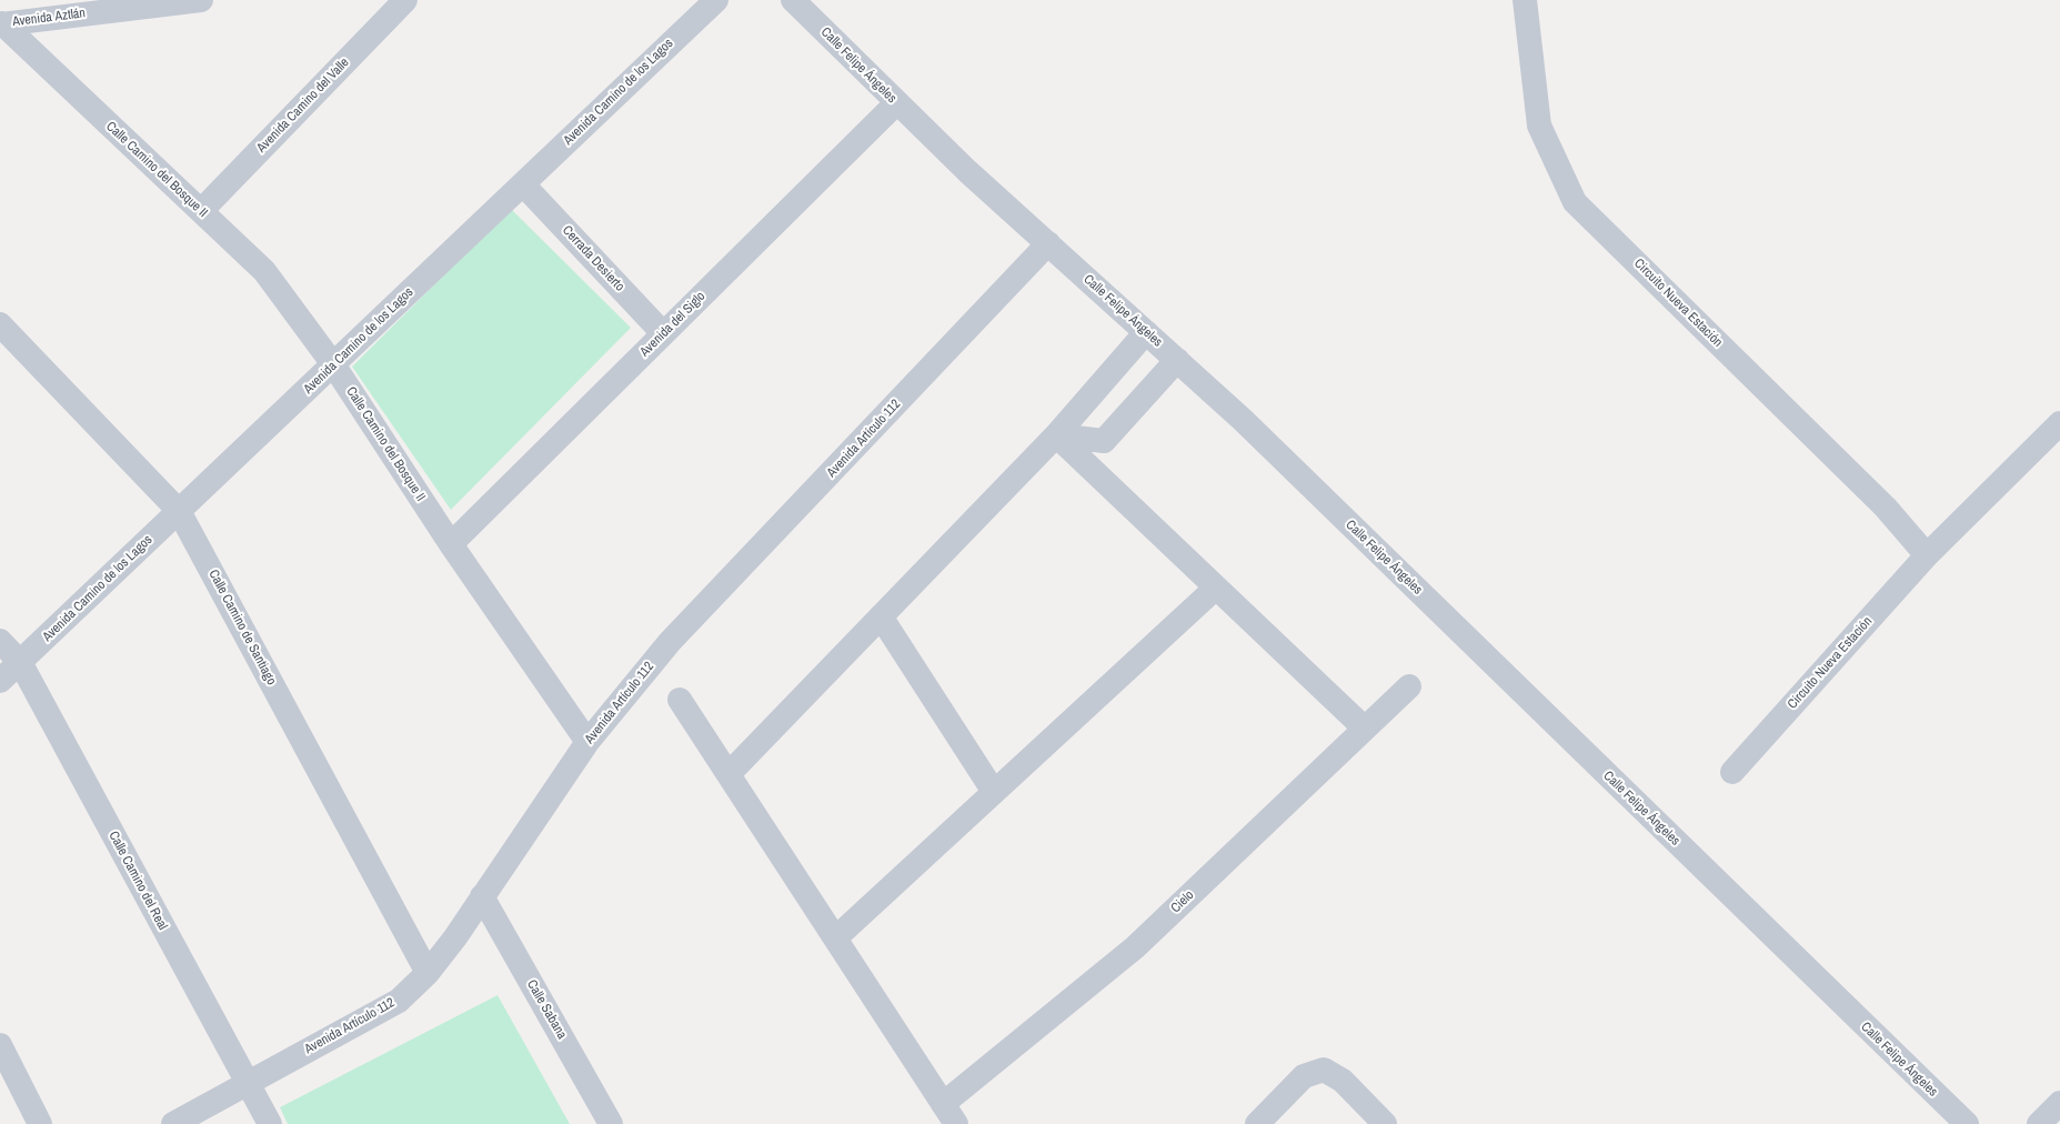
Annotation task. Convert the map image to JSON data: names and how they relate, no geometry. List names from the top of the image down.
{
  "streets": {
    "street": [
      "Avenida Aztlán",
      "Calle Felipe Ángeles",
      "Avenida Camino de los Lagos",
      "Avenida Camino del Valle",
      "Calle Camino del Bosque II",
      "Cerrada Desierto",
      "Circuito Nueva Estación",
      "Avenida del Siglo",
      "Avenida Artículo 112",
      "Calle Camino de Santiago",
      "Calle Camino del Real",
      "Cielo",
      "Calle Sabana"
    ]
  },
  "crossings": [
    ["Avenida Aztlán", "Calle Camino del Bosque II"],
    ["Calle Felipe Ángeles", "Avenida del Siglo"],
    ["Calle Felipe Ángeles", "Avenida Artículo 112"],
    ["Avenida Camino de los Lagos", "Calle Camino del Bosque II"],
    ["Avenida Camino de los Lagos", "Cerrada Desierto"],
    ["Avenida Camino de los Lagos", "Calle Camino de Santiago"],
    ["Avenida Camino de los Lagos", "Calle Camino del Real"],
    ["Avenida Camino del Valle", "Calle Camino del Bosque II"],
    ["Calle Camino del Bosque II", "Avenida del Siglo"],
    ["Calle Camino del Bosque II", "Avenida Artículo 112"],
    ["Cerrada Desierto", "Avenida del Siglo"],
    ["Avenida Artículo 112", "Calle Camino de Santiago"],
    ["Avenida Artículo 112", "Calle Camino del Real"],
    ["Avenida Artículo 112", "Calle Sabana"]
  ]
}
